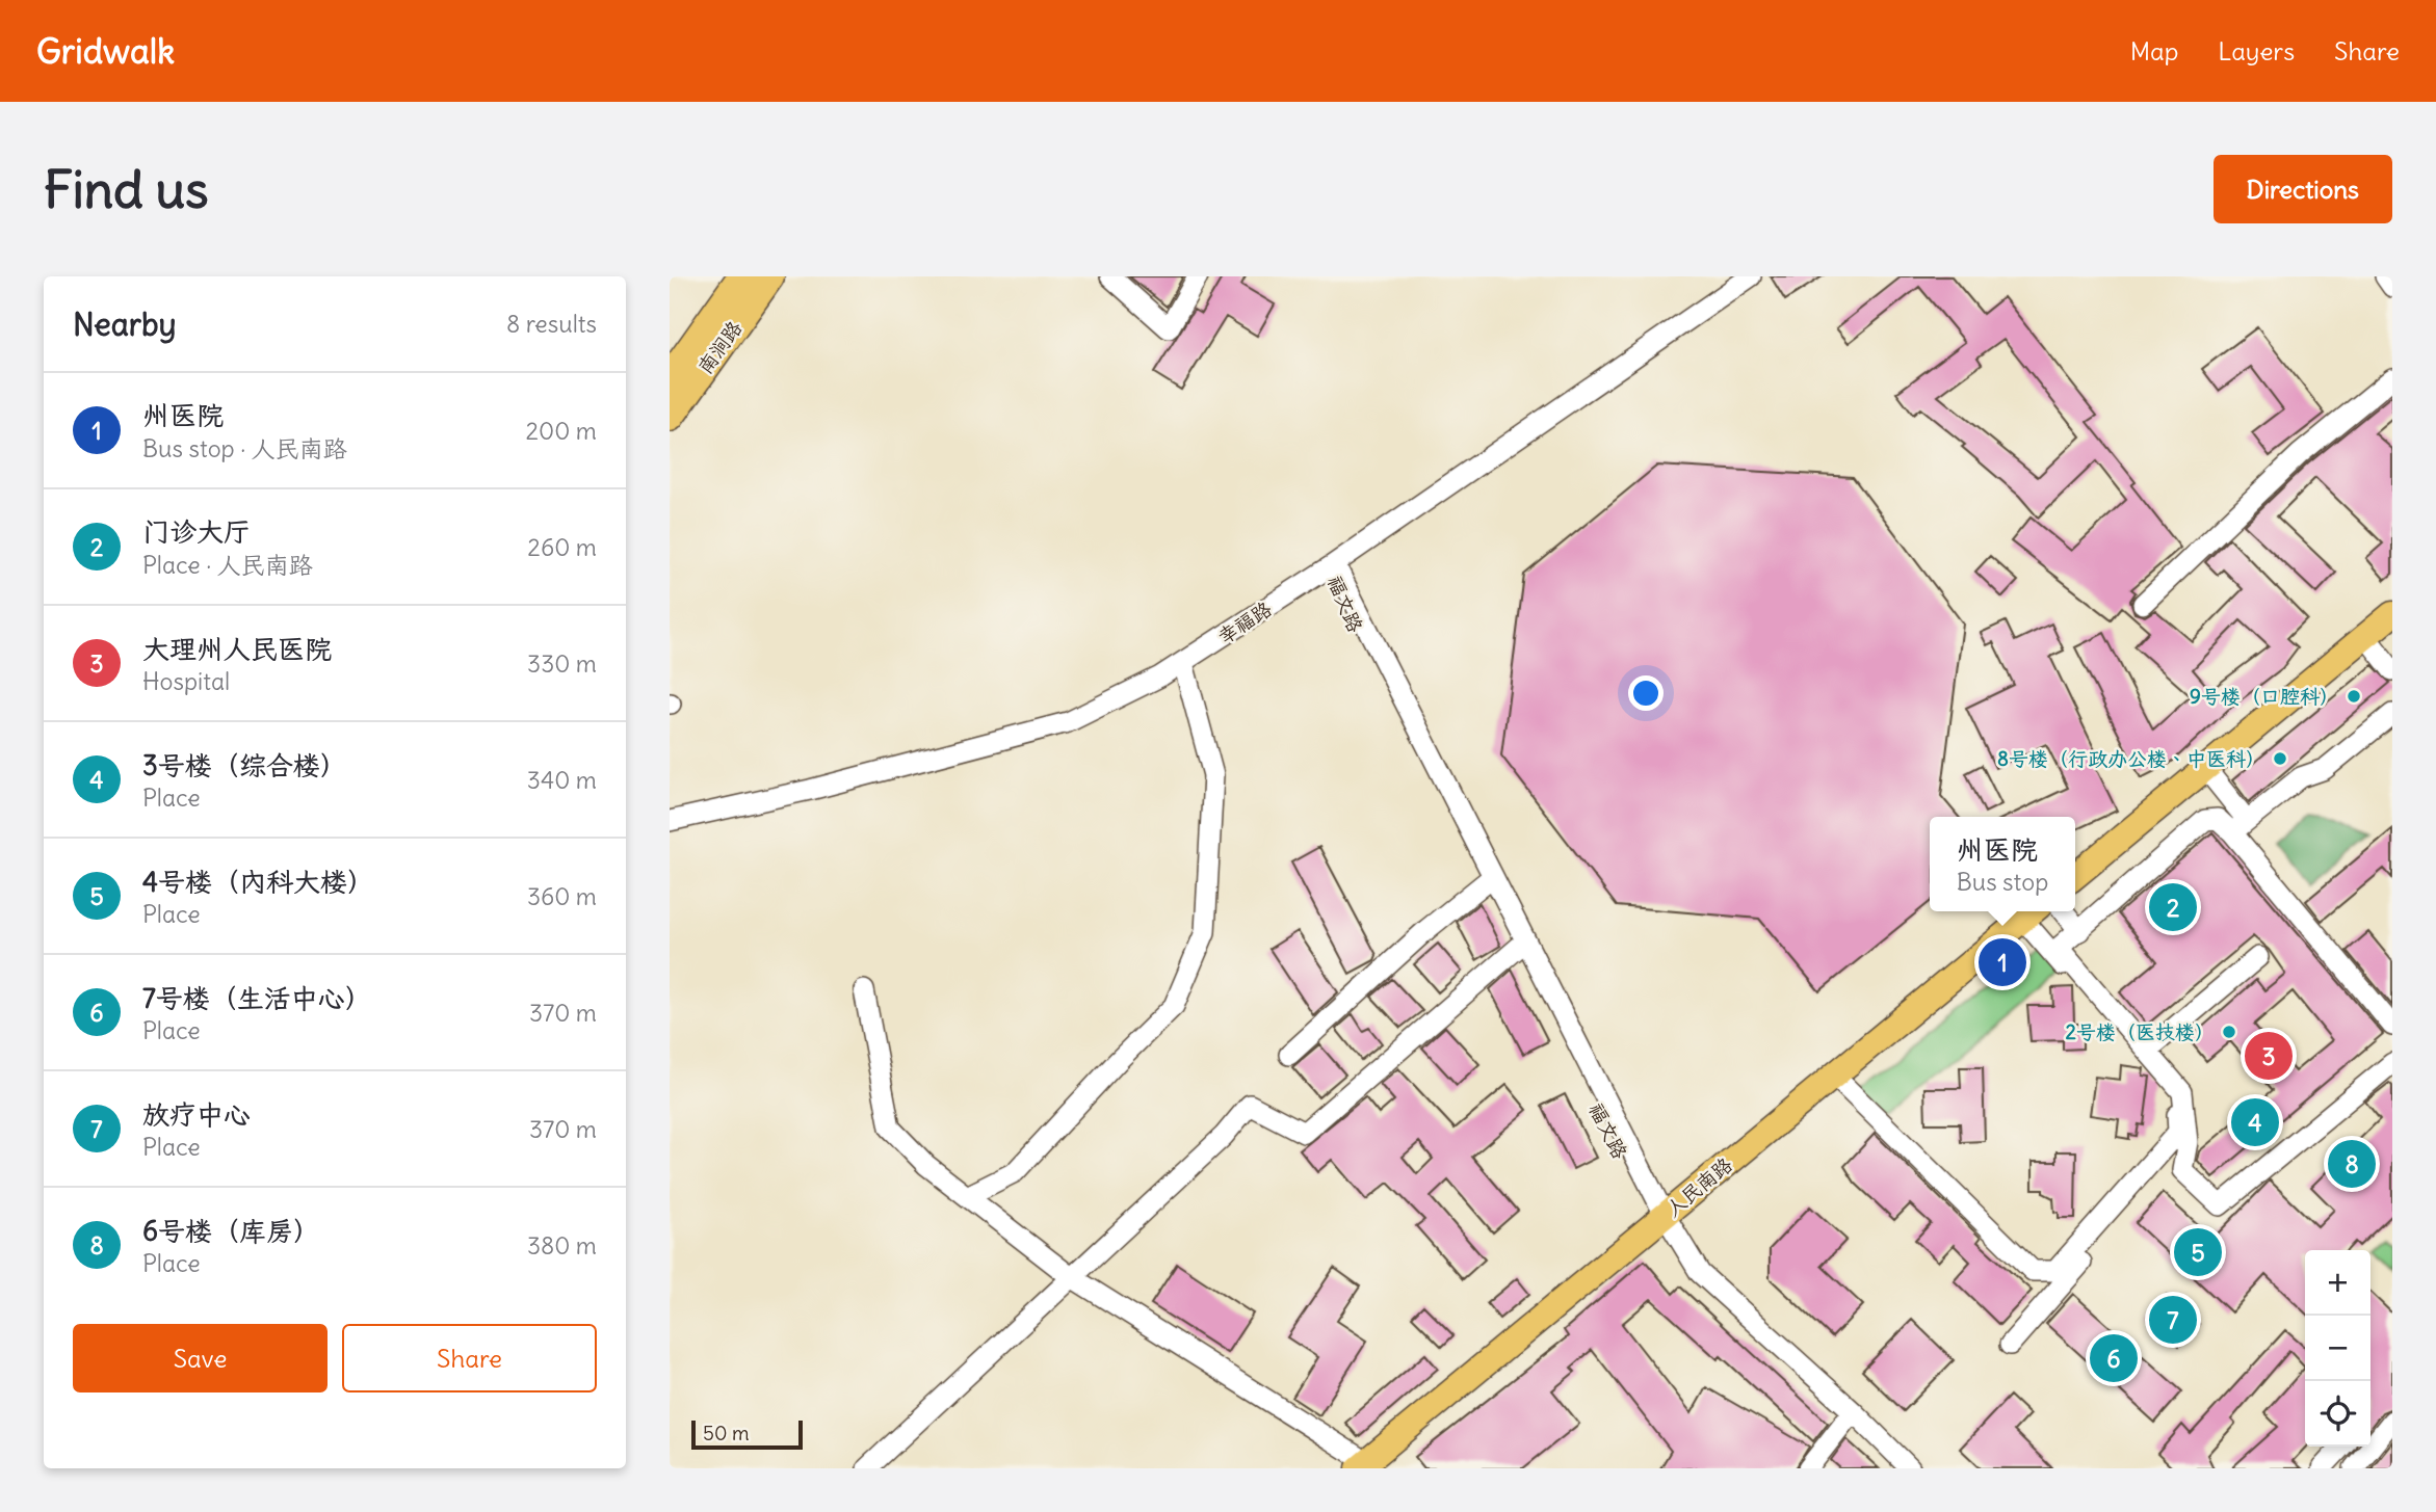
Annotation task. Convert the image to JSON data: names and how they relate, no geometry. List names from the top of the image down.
{
  "streets": {
    "highway": ["南涧路"],
    "main road": ["人民南路"],
    "street": ["福文路", "幸福路"]
  },
  "crossings": [
    ["福文路", "幸福路"],
    ["福文路", "人民南路"]
  ],
  "places": ["9号楼（口腔科）", "8号楼（行政办公楼、中医科）", "2号楼（医技楼）"],
  "scale_bar": "50 m",
  "page": {
    "header": "Gridwalk",
    "nav": ["Map", "Layers", "Share"],
    "buttons": [
      "Directions",
      ["Save", "Share"]
    ],
    "title": "Find us",
    "heading": ["Nearby", "8 results"],
    "list": [
      {
        "mark": "1",
        "name": "州医院",
        "note": "Bus stop · 人民南路",
        "value": "200 m"
      },
      {
        "mark": "2",
        "name": "门诊大厅",
        "note": "Place · 人民南路",
        "value": "260 m"
      },
      {
        "mark": "3",
        "name": "大理州人民医院",
        "note": "Hospital",
        "value": "330 m"
      },
      {
        "mark": "4",
        "name": "3号楼（综合楼）",
        "note": "Place",
        "value": "340 m"
      },
      {
        "mark": "5",
        "name": "4号楼（内科大楼）",
        "note": "Place",
        "value": "360 m"
      },
      {
        "mark": "6",
        "name": "7号楼（生活中心）",
        "note": "Place",
        "value": "370 m"
      },
      {
        "mark": "7",
        "name": "放疗中心",
        "note": "Place",
        "value": "370 m"
      },
      {
        "mark": "8",
        "name": "6号楼（库房）",
        "note": "Place",
        "value": "380 m"
      }
    ],
    "popup": ["州医院", "Bus stop"],
    "pins": [
      "2",
      "1",
      "3",
      "4",
      "8",
      "5",
      "7",
      "6"
    ],
    "map_buttons": ["+", "−"],
    "scale": "50 m"
  }
}
